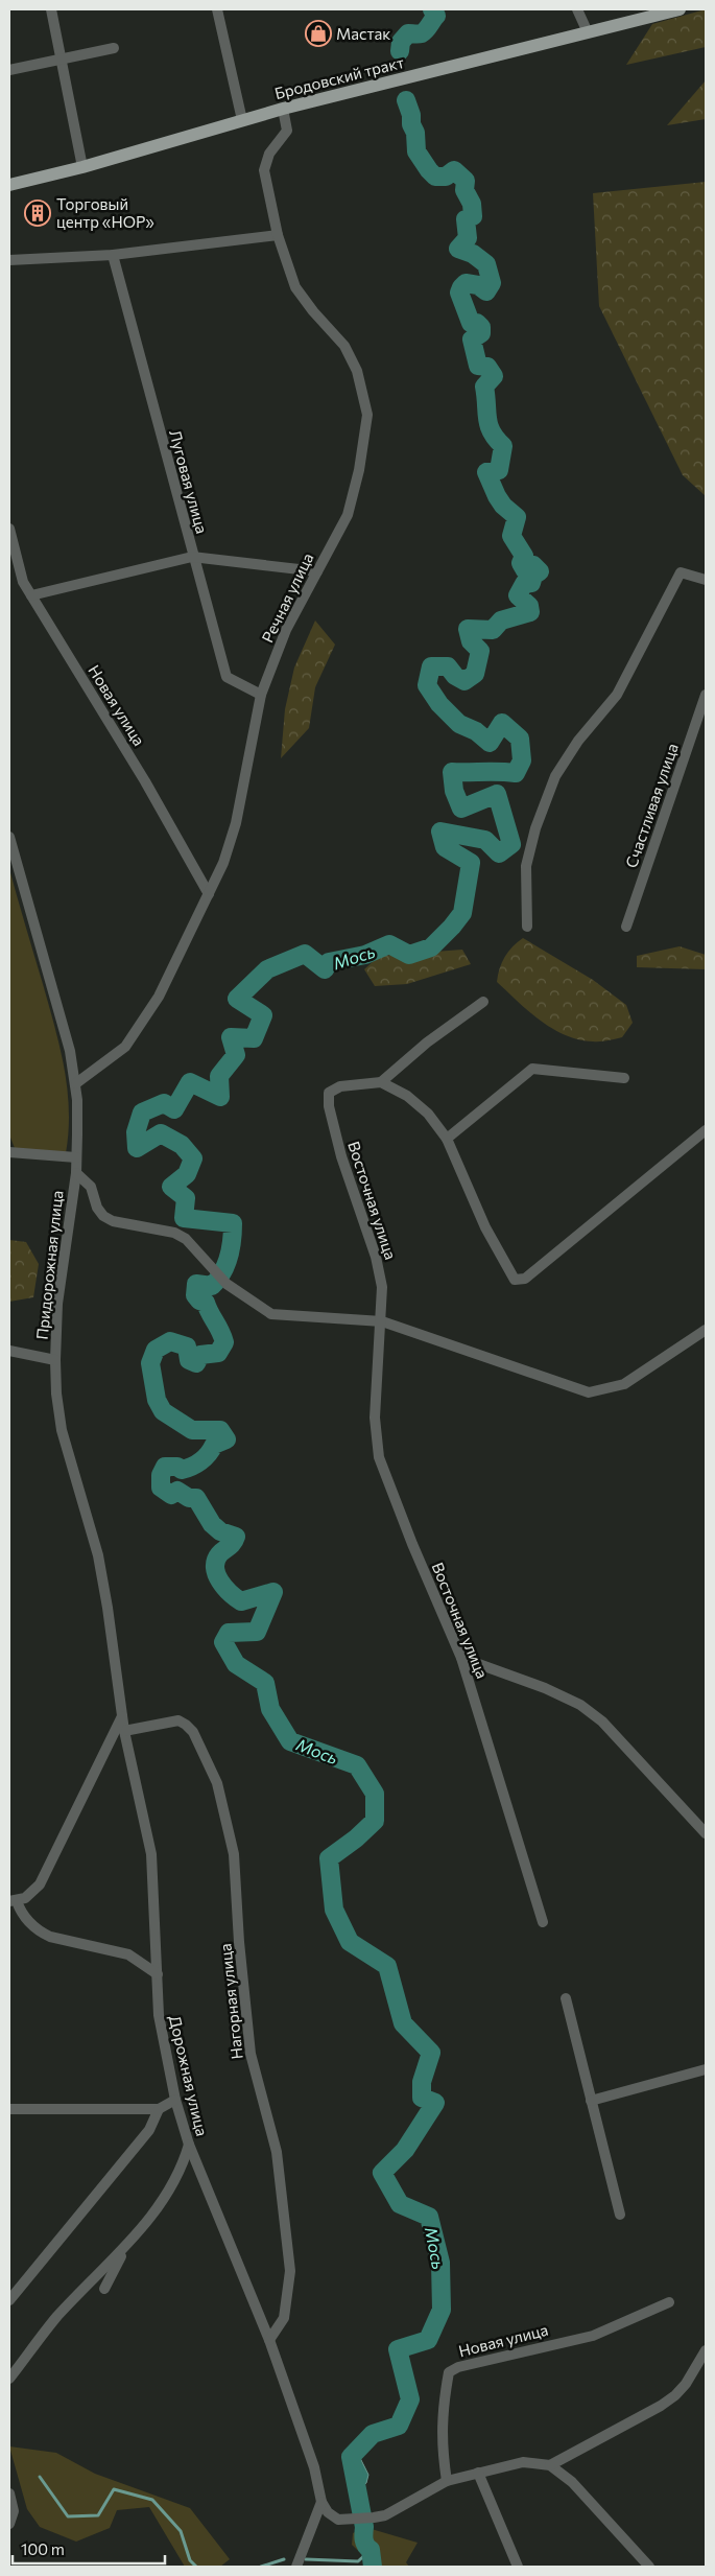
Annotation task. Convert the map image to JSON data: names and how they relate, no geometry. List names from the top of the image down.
{
  "streets": {
    "main road": ["Бродовский тракт"],
    "street": [
      "Луговая улица",
      "Речная улица",
      "Новая улица",
      "Счастливая улица",
      "Восточная улица",
      "Придорожная улица",
      "Нагорная улица",
      "Дорожная улица"
    ]
  },
  "crossings": [
    ["Бродовский тракт", "Речная улица"],
    ["Луговая улица", "Речная улица"],
    ["Речная улица", "Новая улица"],
    ["Речная улица", "Придорожная улица"],
    ["Придорожная улица", "Нагорная улица"],
    ["Придорожная улица", "Дорожная улица"],
    ["Нагорная улица", "Дорожная улица"]
  ],
  "water": ["Мось"],
  "places": {
    "shop": ["Мастак"],
    "building": ["Торговый центр «НОР»"]
  },
  "scale_bar": "100 m"
}
